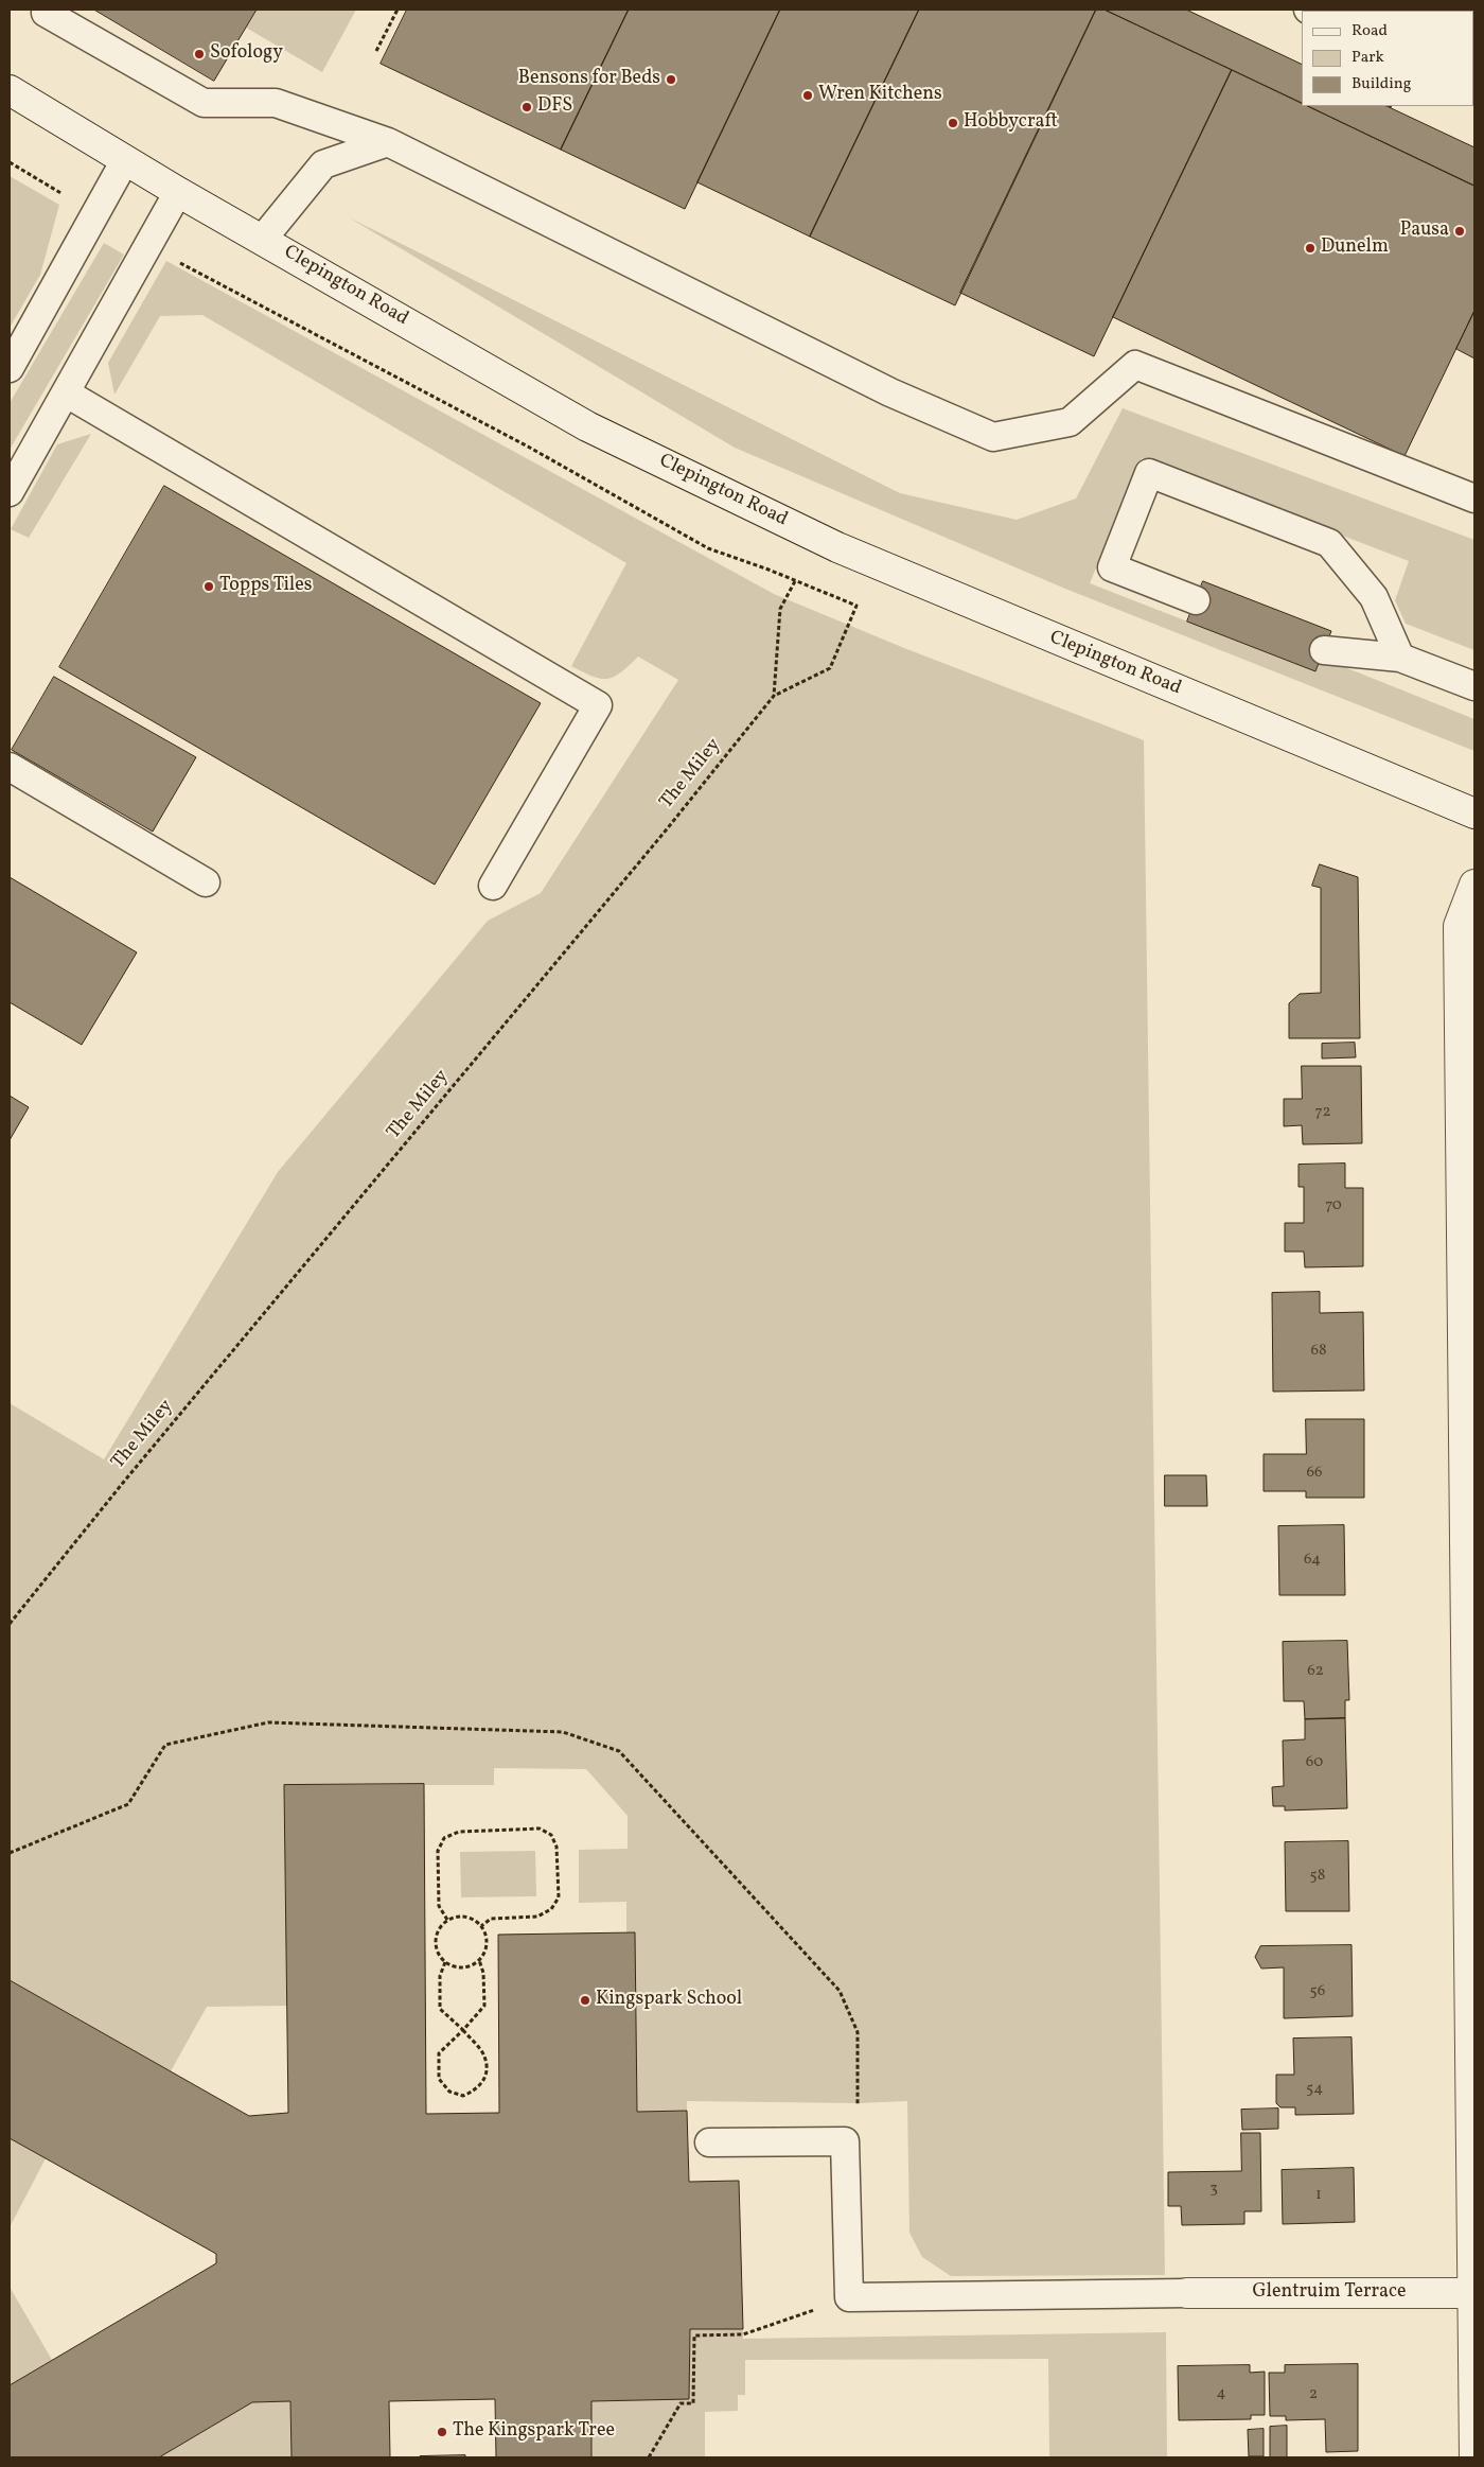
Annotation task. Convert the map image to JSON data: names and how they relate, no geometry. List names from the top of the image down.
{
  "streets": {
    "street": ["Clepington Road", "Glentruim Terrace"],
    "path": ["The Miley"]
  },
  "places": [
    "Sofology",
    "Bensons for Beds",
    "Wren Kitchens",
    "DFS",
    "Hobbycraft",
    "Pausa",
    "Dunelm",
    "Topps Tiles",
    "Kingspark School",
    "The Kingspark Tree"
  ],
  "house_numbers": [
    "72",
    "70",
    "68",
    "66",
    "64",
    "62",
    "60",
    "58",
    "56",
    "54",
    "3",
    "1",
    "4",
    "2"
  ],
  "legend": ["Road", "Park", "Building"]
}
